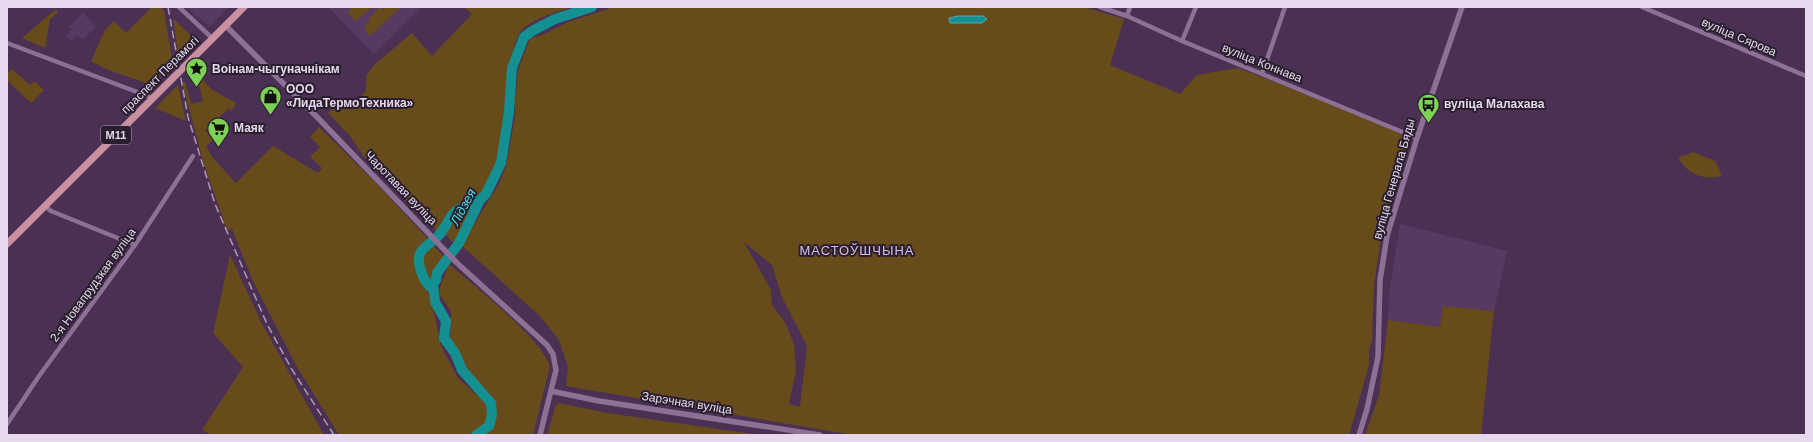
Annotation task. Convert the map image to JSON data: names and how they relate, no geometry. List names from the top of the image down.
{
  "streets": {
    "main road": ["праспект Перамогі", "М11"],
    "street": [
      "вуліца Сярова",
      "вуліца Коннава",
      "вуліца Генерала Бяды",
      "Чаротавая вуліца",
      "2-я Новапрудзкая вуліца",
      "Зарэчная вуліца"
    ]
  },
  "crossings": [
    ["вуліца Коннава", "вуліца Генерала Бяды"],
    ["праспект Перамогі", "Чаротавая вуліца"],
    ["Чаротавая вуліца", "Зарэчная вуліца"]
  ],
  "districts": ["МАСТОЎШЧЫНА"],
  "water": ["Лідзея"],
  "places": {
    "place": ["Воінам-чыгуначнікам"],
    "shop": ["ООО «ЛидаТермоТехника»"],
    "bus stop": ["вуліца Малахава"],
    "supermarket": ["Маяк"]
  }
}
